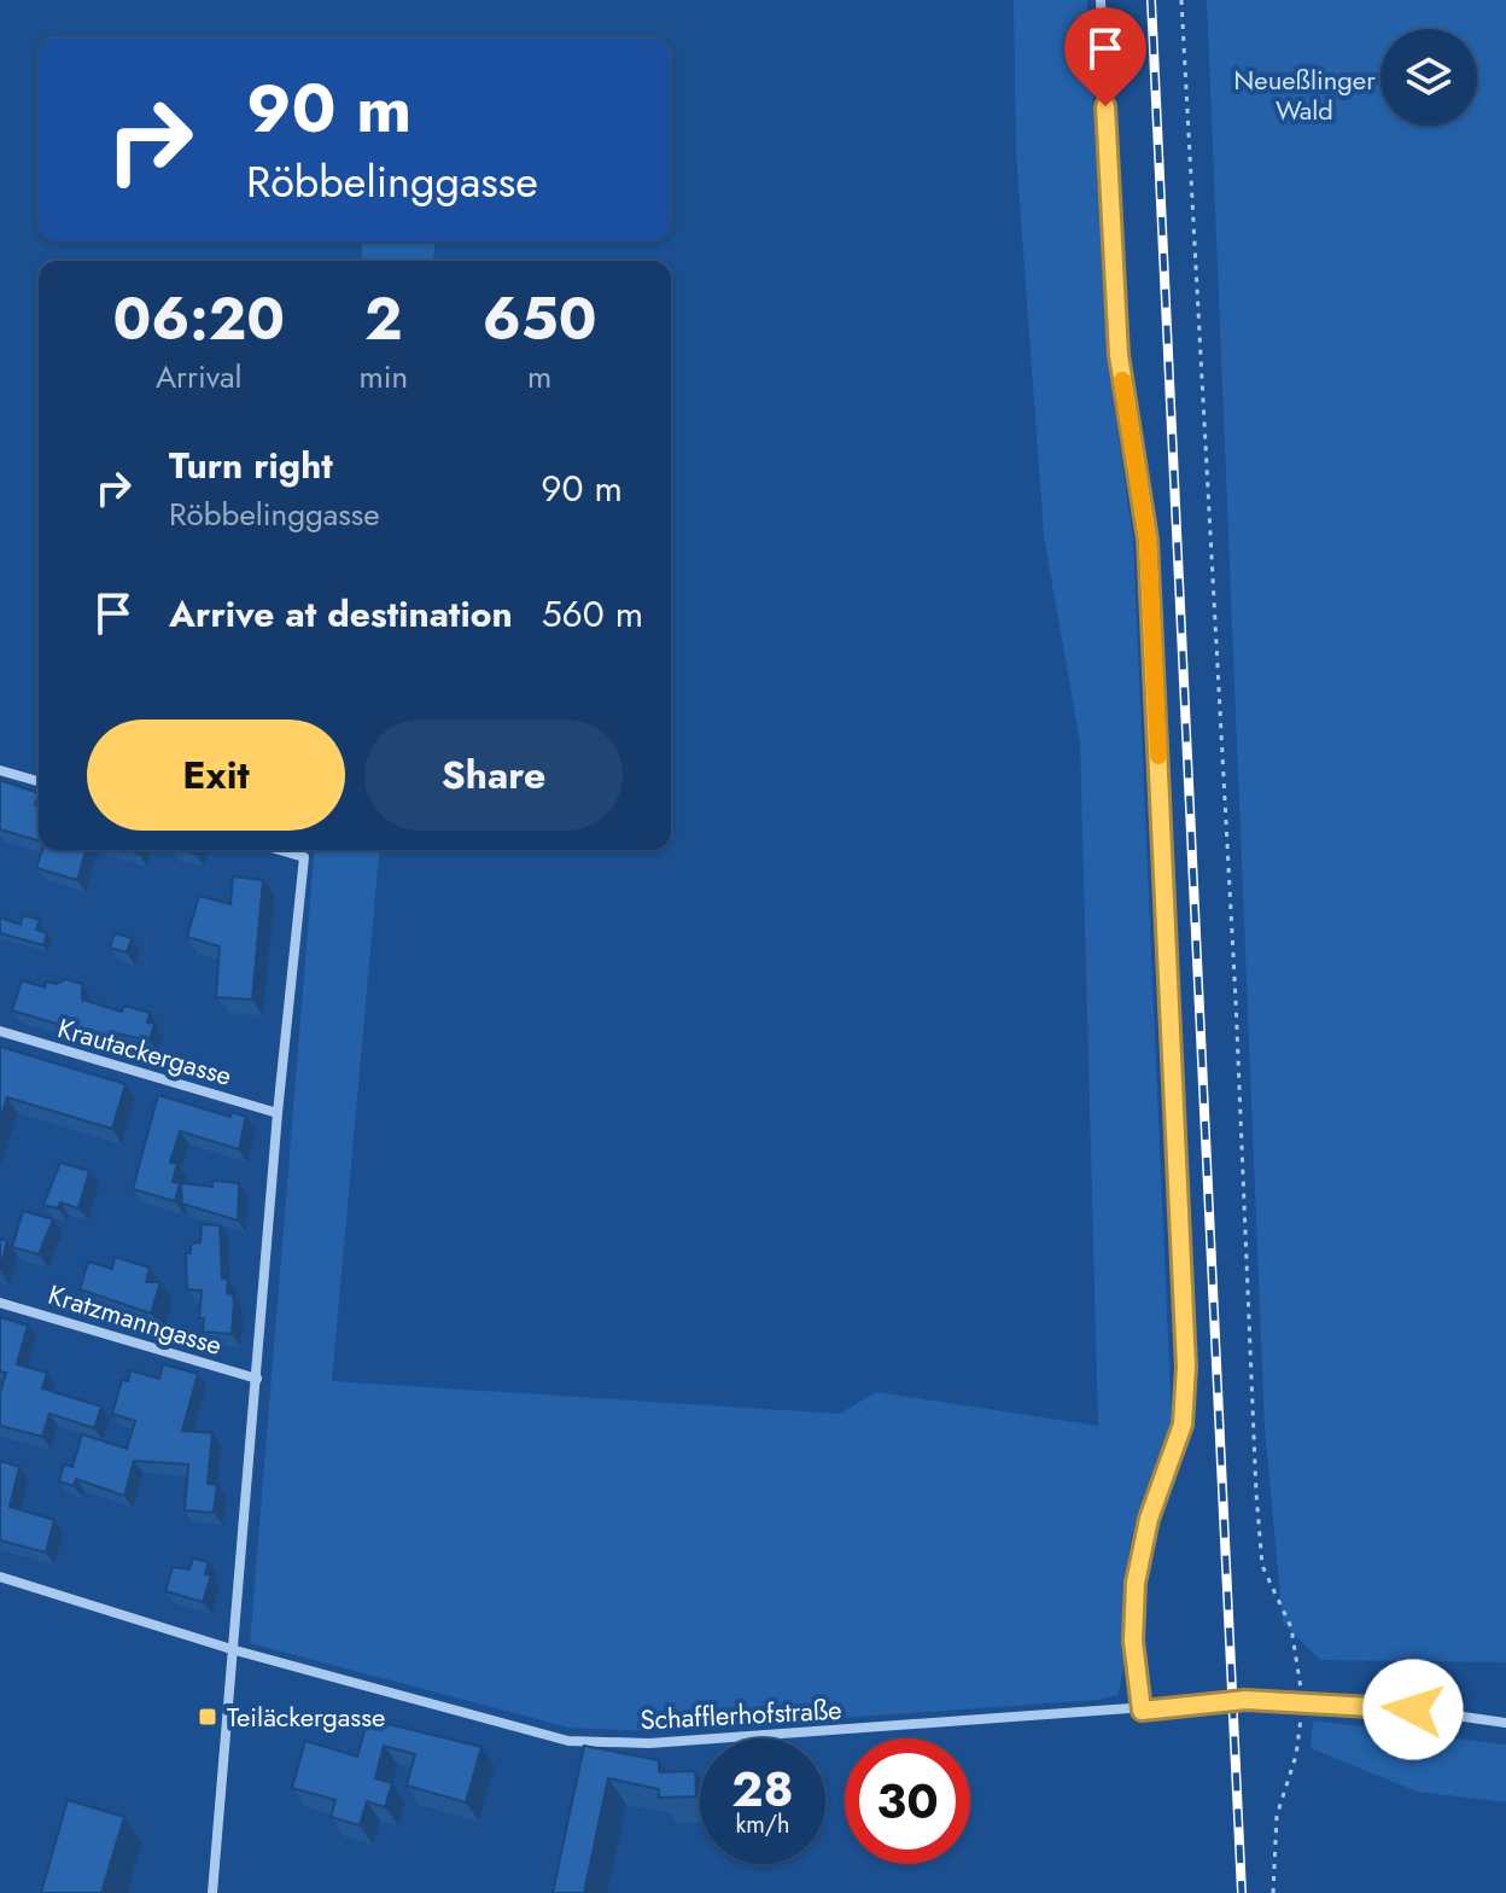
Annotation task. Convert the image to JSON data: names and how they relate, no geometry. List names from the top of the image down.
{
  "streets": {
    "street": ["Krautackergasse", "Kratzmanngasse", "Schafflerhofstraße"]
  },
  "parks": ["Neueßlinger Wald"],
  "places": {
    "transit": ["Teiläckergasse"]
  },
  "page": {
    "turn": ["90 m", "Röbbelinggasse"],
    "eta": [
      "06:20",
      "Arrival",
      "2",
      "min",
      "650",
      "m"
    ],
    "list": [
      {
        "name": "Turn right",
        "note": "Röbbelinggasse",
        "value": "90 m"
      },
      {
        "name": "Arrive at destination",
        "value": "560 m"
      }
    ],
    "buttons": ["Exit", "Share"],
    "speed": "28 km/h",
    "limit": "30"
  }
}
